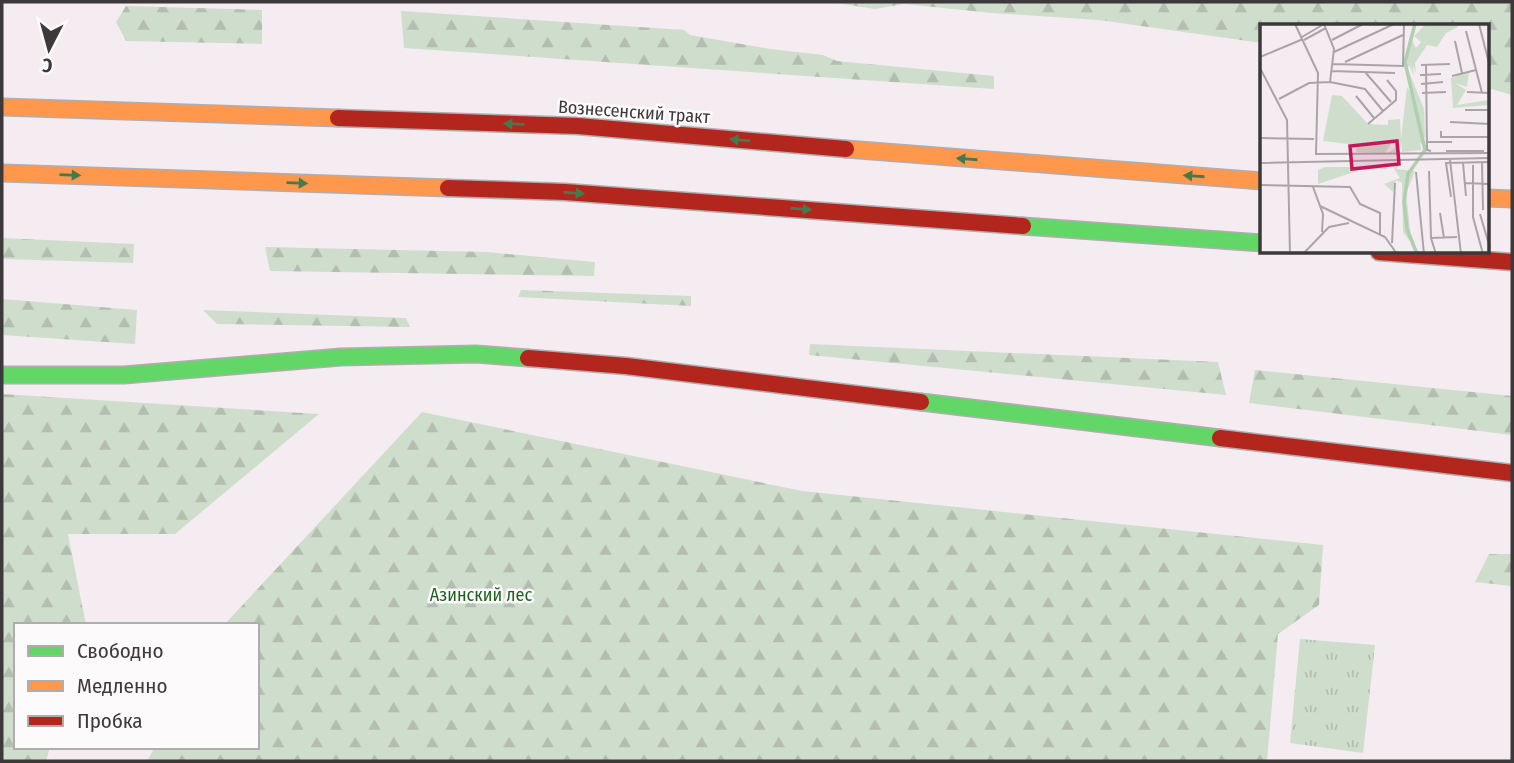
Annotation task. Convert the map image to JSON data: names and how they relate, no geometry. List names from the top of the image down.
{
  "streets": {
    "main road": ["Вознесенский тракт"]
  },
  "parks": ["Азинский лес"],
  "legend": ["Свободно", "Медленно", "Пробка"],
  "north": "bottom"
}
